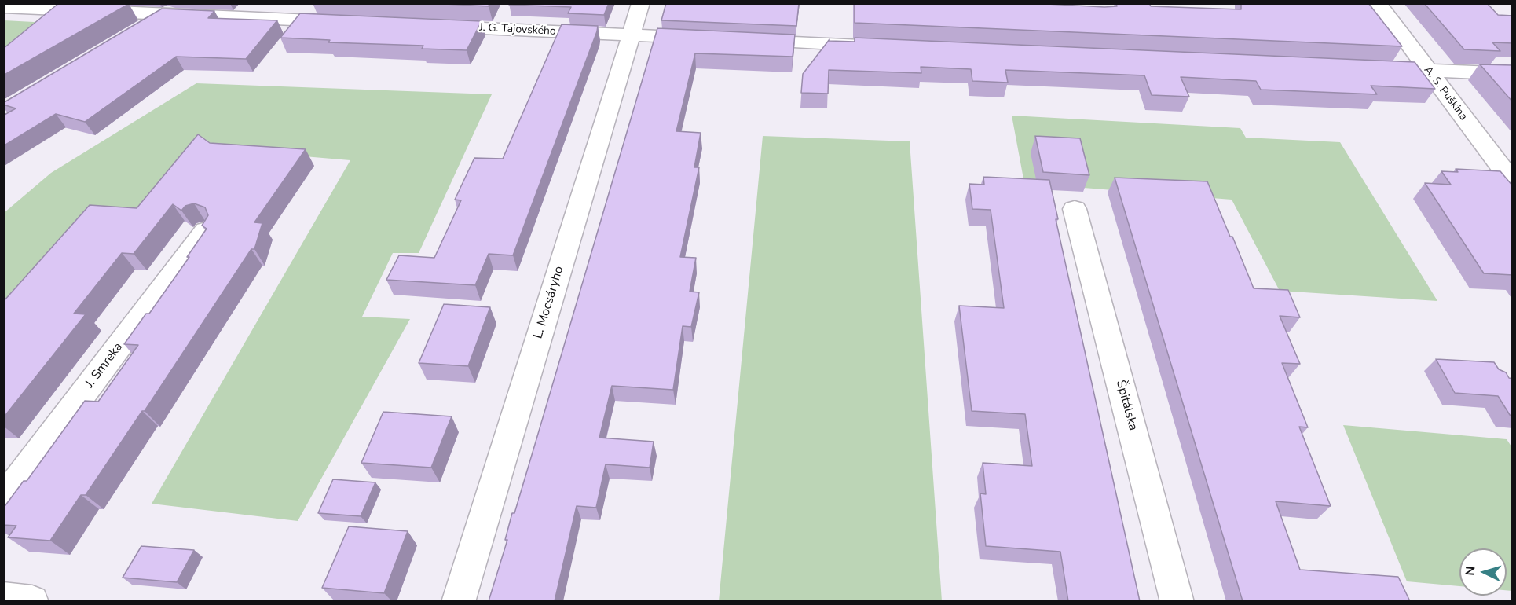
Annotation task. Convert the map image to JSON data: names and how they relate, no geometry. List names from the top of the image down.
{
  "streets": {
    "street": [
      "J. G. Tajovského",
      "A. S. Puškina",
      "L. Mocsáryho",
      "J. Smreka",
      "Špitálska"
    ]
  },
  "crossings": [
    ["J. G. Tajovského", "L. Mocsáryho"]
  ],
  "north": "left"
}
